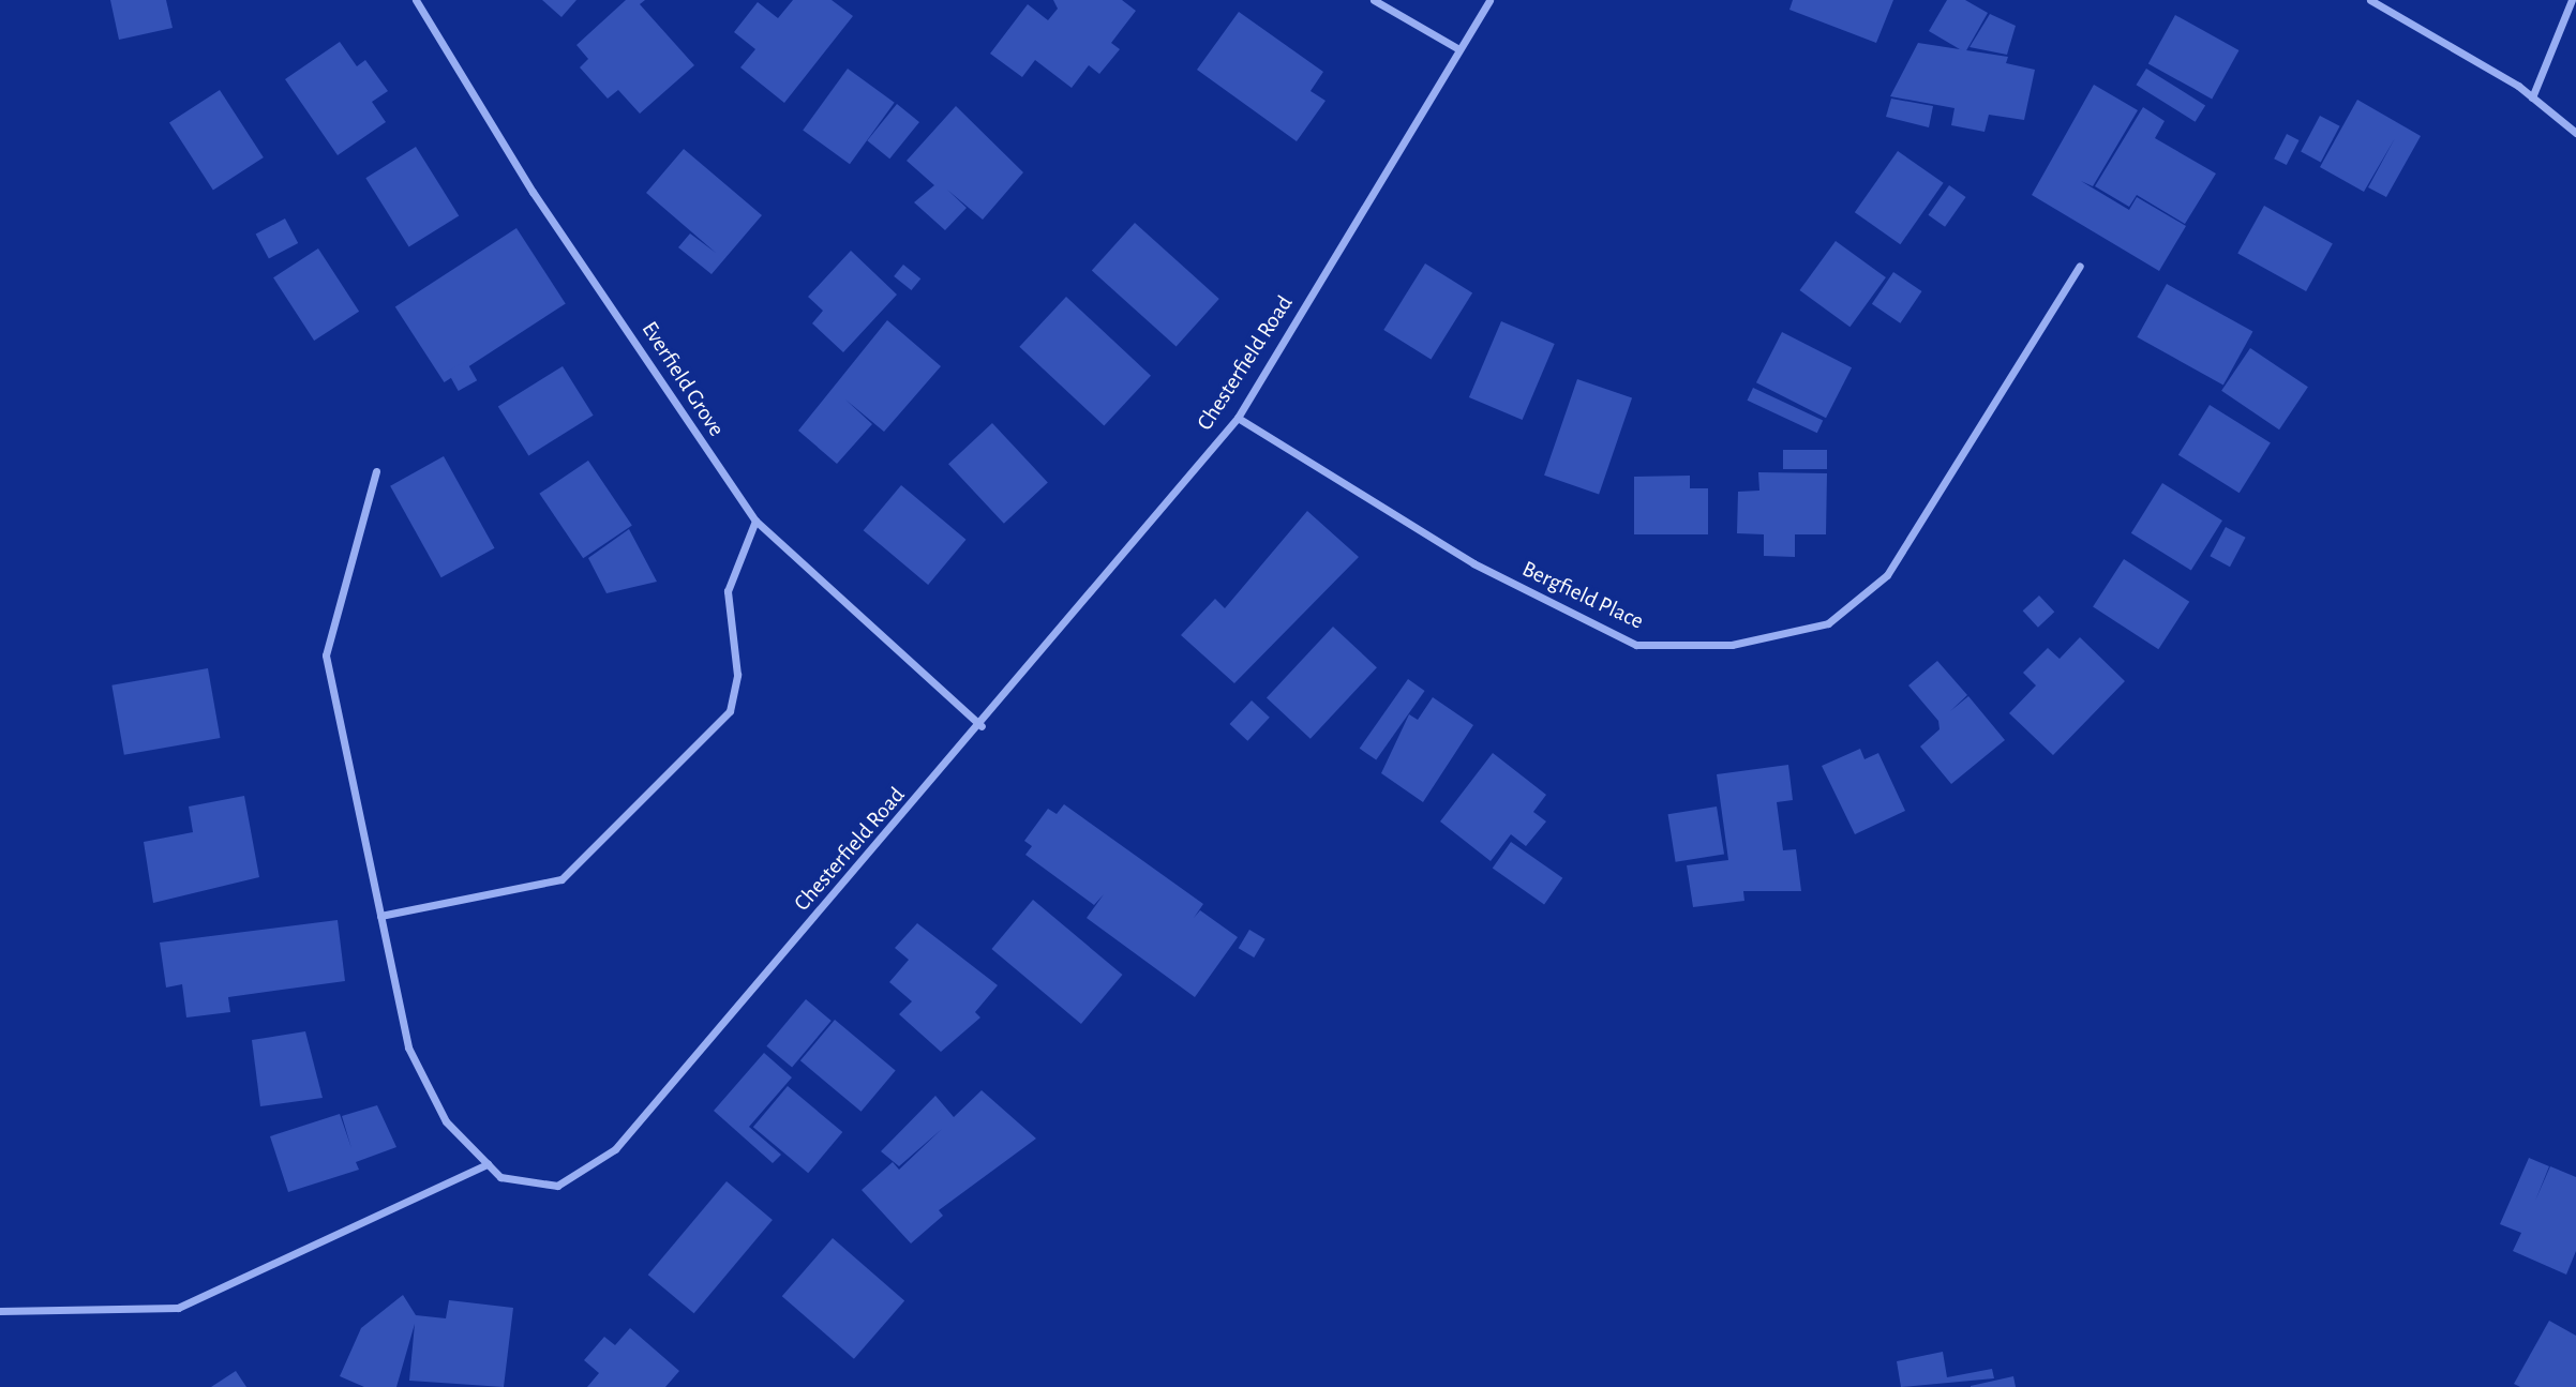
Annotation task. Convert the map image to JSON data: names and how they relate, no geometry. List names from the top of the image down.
{
  "streets": {
    "street": ["Chesterfield Road", "Everfield Grove", "Bergfield Place"]
  },
  "crossings": [
    ["Chesterfield Road", "Everfield Grove"],
    ["Chesterfield Road", "Bergfield Place"]
  ]
}
